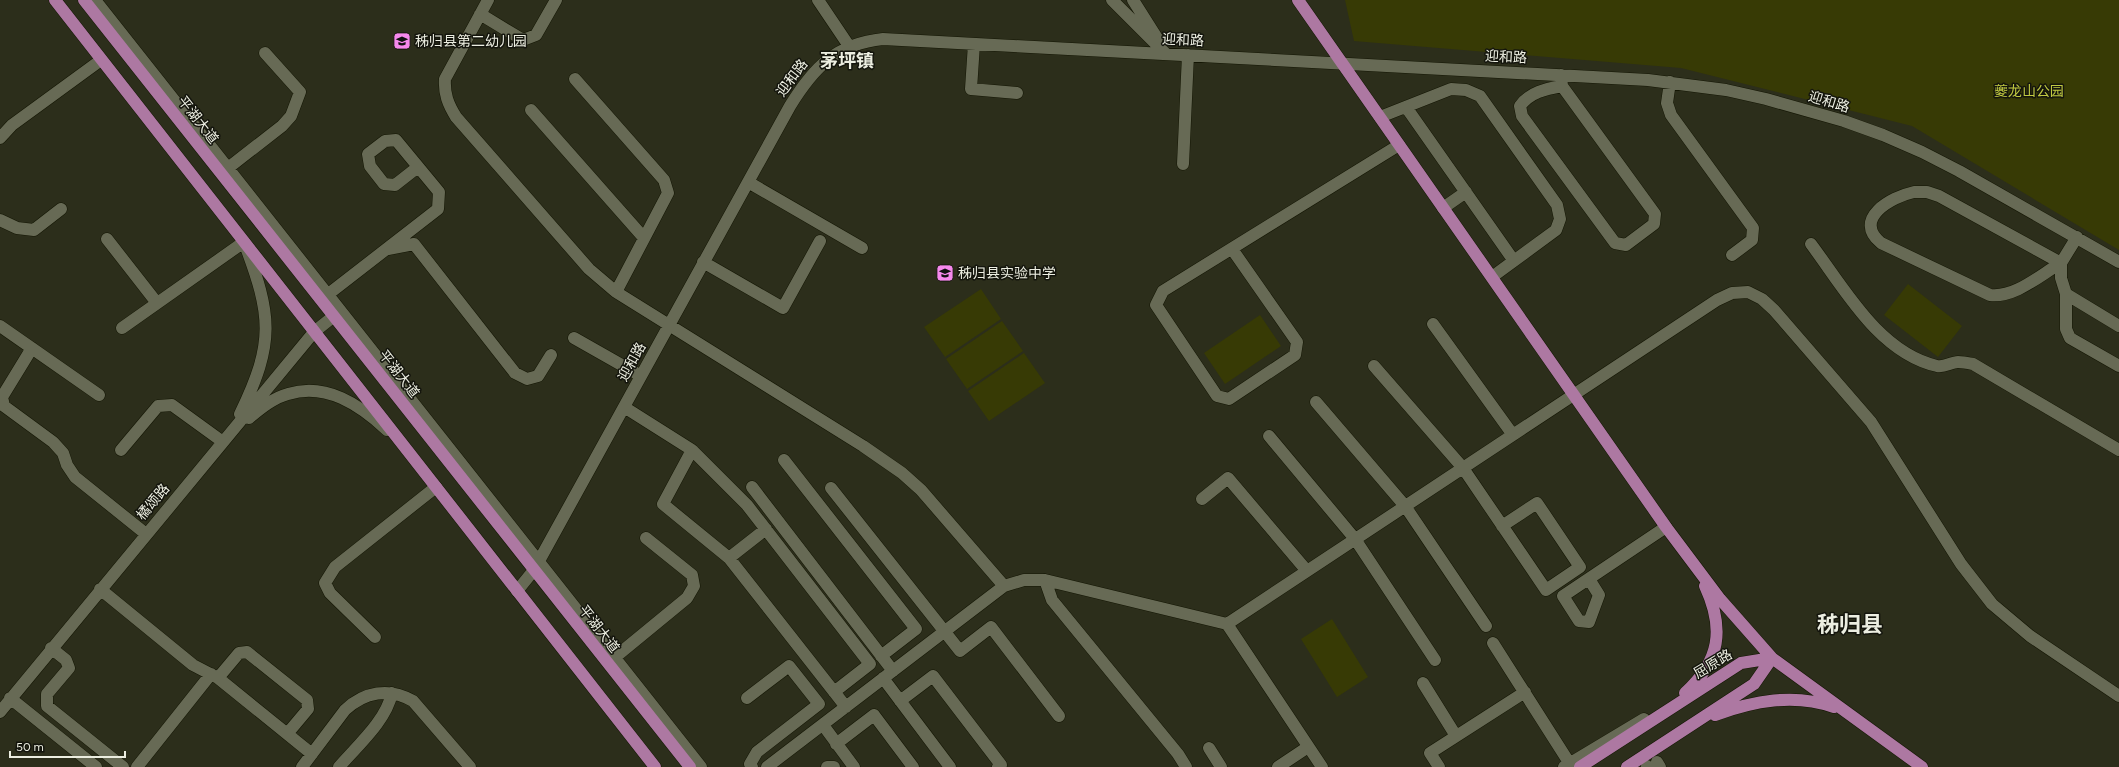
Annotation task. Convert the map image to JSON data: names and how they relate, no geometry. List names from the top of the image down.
{
  "streets": {
    "main road": ["平湖大道", "屈原路"],
    "street": ["迎和路", "橘颂路"]
  },
  "crossings": [
    ["迎和路", "平湖大道"],
    ["平湖大道", "橘颂路"]
  ],
  "districts": ["茅坪镇", "秭归县"],
  "parks": ["夔龙山公园"],
  "places": {
    "school or university": ["秭归县第二幼儿园", "秭归县实验中学"]
  },
  "scale_bar": "50 m"
}
